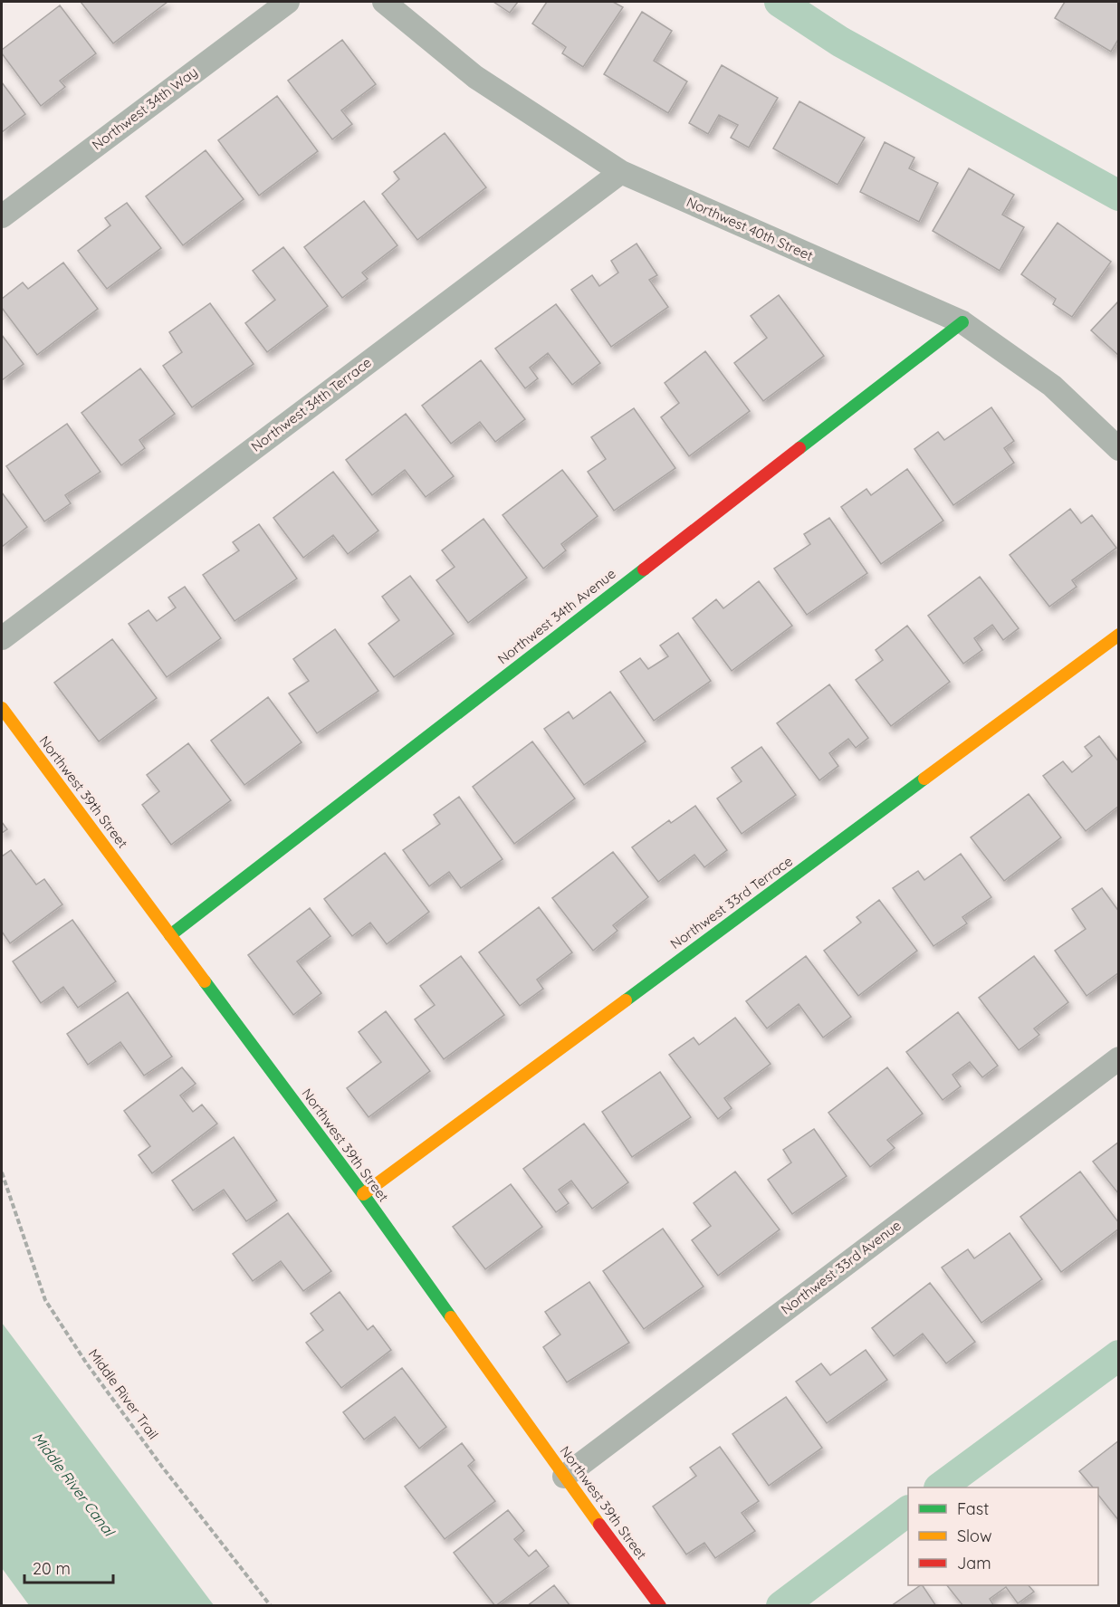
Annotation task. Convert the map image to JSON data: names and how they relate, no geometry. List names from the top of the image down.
{
  "streets": {
    "street": [
      "Northwest 34th Way",
      "Northwest 40th Street",
      "Northwest 34th Terrace",
      "Northwest 34th Avenue",
      "Northwest 39th Street",
      "Northwest 33rd Terrace",
      "Northwest 33rd Avenue"
    ],
    "path": ["Middle River Trail"]
  },
  "crossings": [
    ["Northwest 40th Street", "Northwest 34th Terrace"],
    ["Northwest 40th Street", "Northwest 34th Avenue"],
    ["Northwest 34th Avenue", "Northwest 39th Street"],
    ["Northwest 39th Street", "Northwest 33rd Terrace"],
    ["Northwest 39th Street", "Northwest 33rd Avenue"]
  ],
  "water": ["Middle River Canal"],
  "legend": ["Fast", "Slow", "Jam"],
  "scale_bar": "20 m"
}
